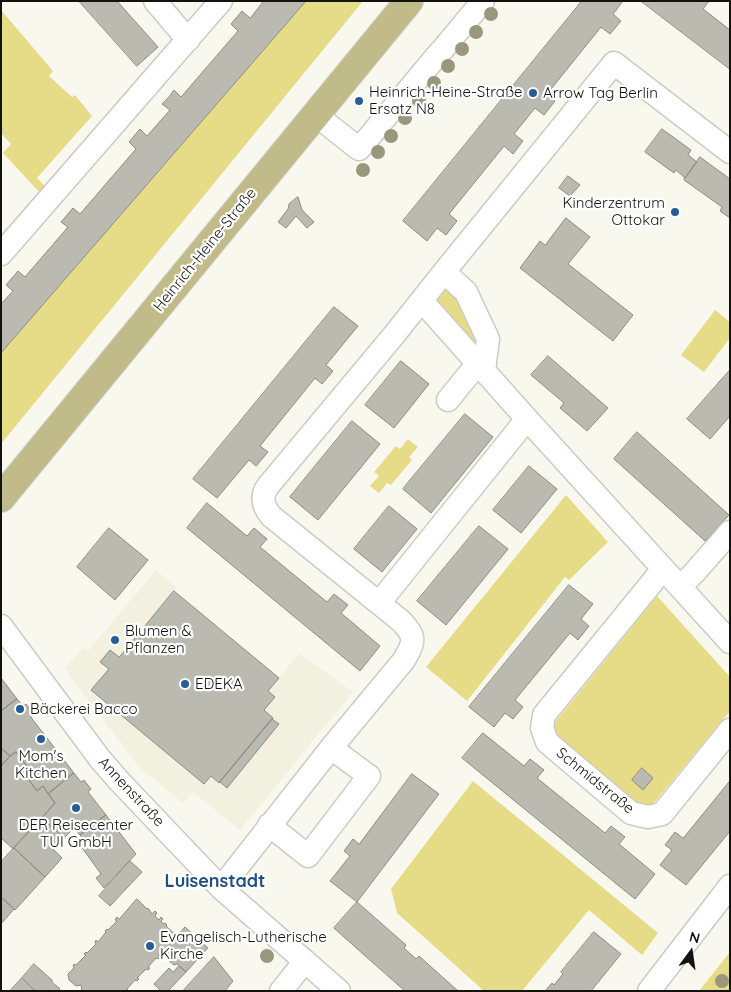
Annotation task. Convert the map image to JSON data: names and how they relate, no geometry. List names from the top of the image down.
{
  "streets": {
    "main road": ["Heinrich-Heine-Straße"],
    "street": ["Schmidstraße", "Annenstraße"]
  },
  "districts": ["Luisenstadt"],
  "places": [
    "Arrow Tag Berlin",
    "Heinrich-Heine-Straße Ersatz N8",
    "Kinderzentrum Ottokar",
    "Blumen & Pflanzen",
    "EDEKA",
    "Bäckerei Bacco",
    "Mom's Kitchen",
    "DER Reisecenter TUI GmbH",
    "Evangelisch-Lutherische Kirche"
  ],
  "north": "top"
}
